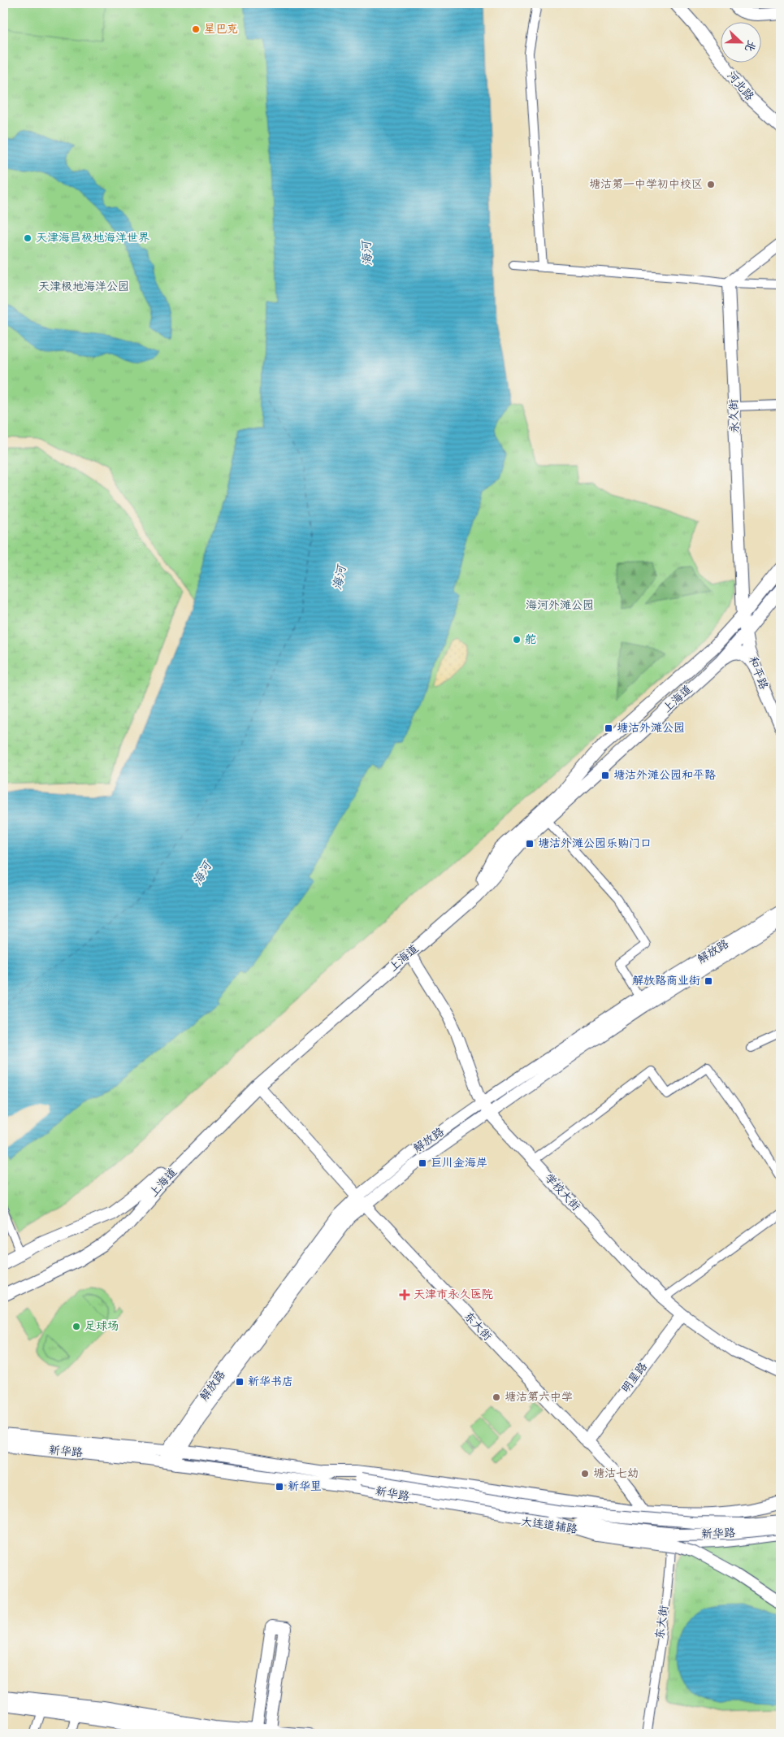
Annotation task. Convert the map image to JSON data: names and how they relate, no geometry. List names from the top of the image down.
{
  "streets": {
    "main road": ["河北路", "上海道"],
    "street": [
      "永久街",
      "和平路",
      "解放路",
      "学校大街",
      "东大街",
      "明星路",
      "新华路",
      "大连道辅路"
    ]
  },
  "crossings": [
    ["永久街", "和平路"],
    ["永久街", "上海道"],
    ["和平路", "上海道"],
    ["上海道", "学校大街"],
    ["上海道", "东大街"],
    ["解放路", "学校大街"],
    ["解放路", "东大街"],
    ["解放路", "新华路"],
    ["学校大街", "明星路"],
    ["东大街", "明星路"],
    ["东大街", "大连道辅路"],
    ["新华路", "大连道辅路"]
  ],
  "water": ["海河"],
  "parks": ["天津极地海洋公园", "海河外滩公园"],
  "places": {
    "other": [
      "星巴克",
      "塘沽第一中学初中校区",
      "天津海昌极地海洋世界",
      "舵",
      "足球场",
      "塘沽第六中学",
      "塘沽七幼"
    ],
    "transit": [
      "塘沽外滩公园",
      "塘沽外滩公园和平路",
      "塘沽外滩公园乐购门口",
      "解放路商业街",
      "巨川金海岸",
      "新华书店",
      "新华里"
    ],
    "health": ["天津市永久医院"]
  },
  "north": "right"
}
